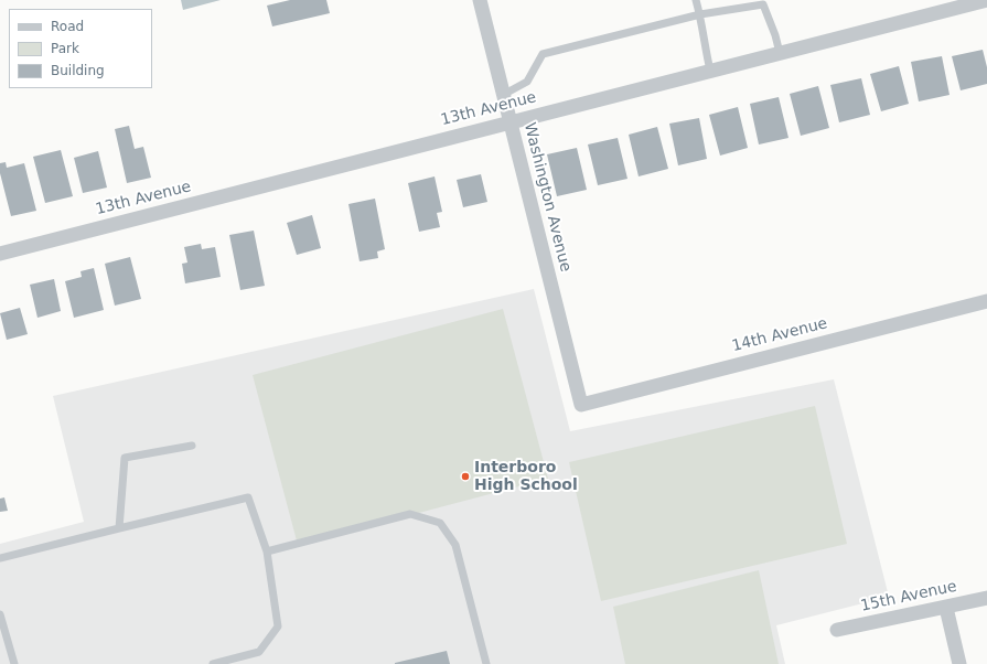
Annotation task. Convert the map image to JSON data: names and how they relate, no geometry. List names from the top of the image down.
{
  "streets": {
    "street": [
      "13th Avenue",
      "Washington Avenue",
      "14th Avenue",
      "15th Avenue"
    ]
  },
  "crossings": [
    ["13th Avenue", "Washington Avenue"],
    ["Washington Avenue", "14th Avenue"]
  ],
  "places": ["Interboro High School"],
  "legend": ["Road", "Park", "Building"]
}
